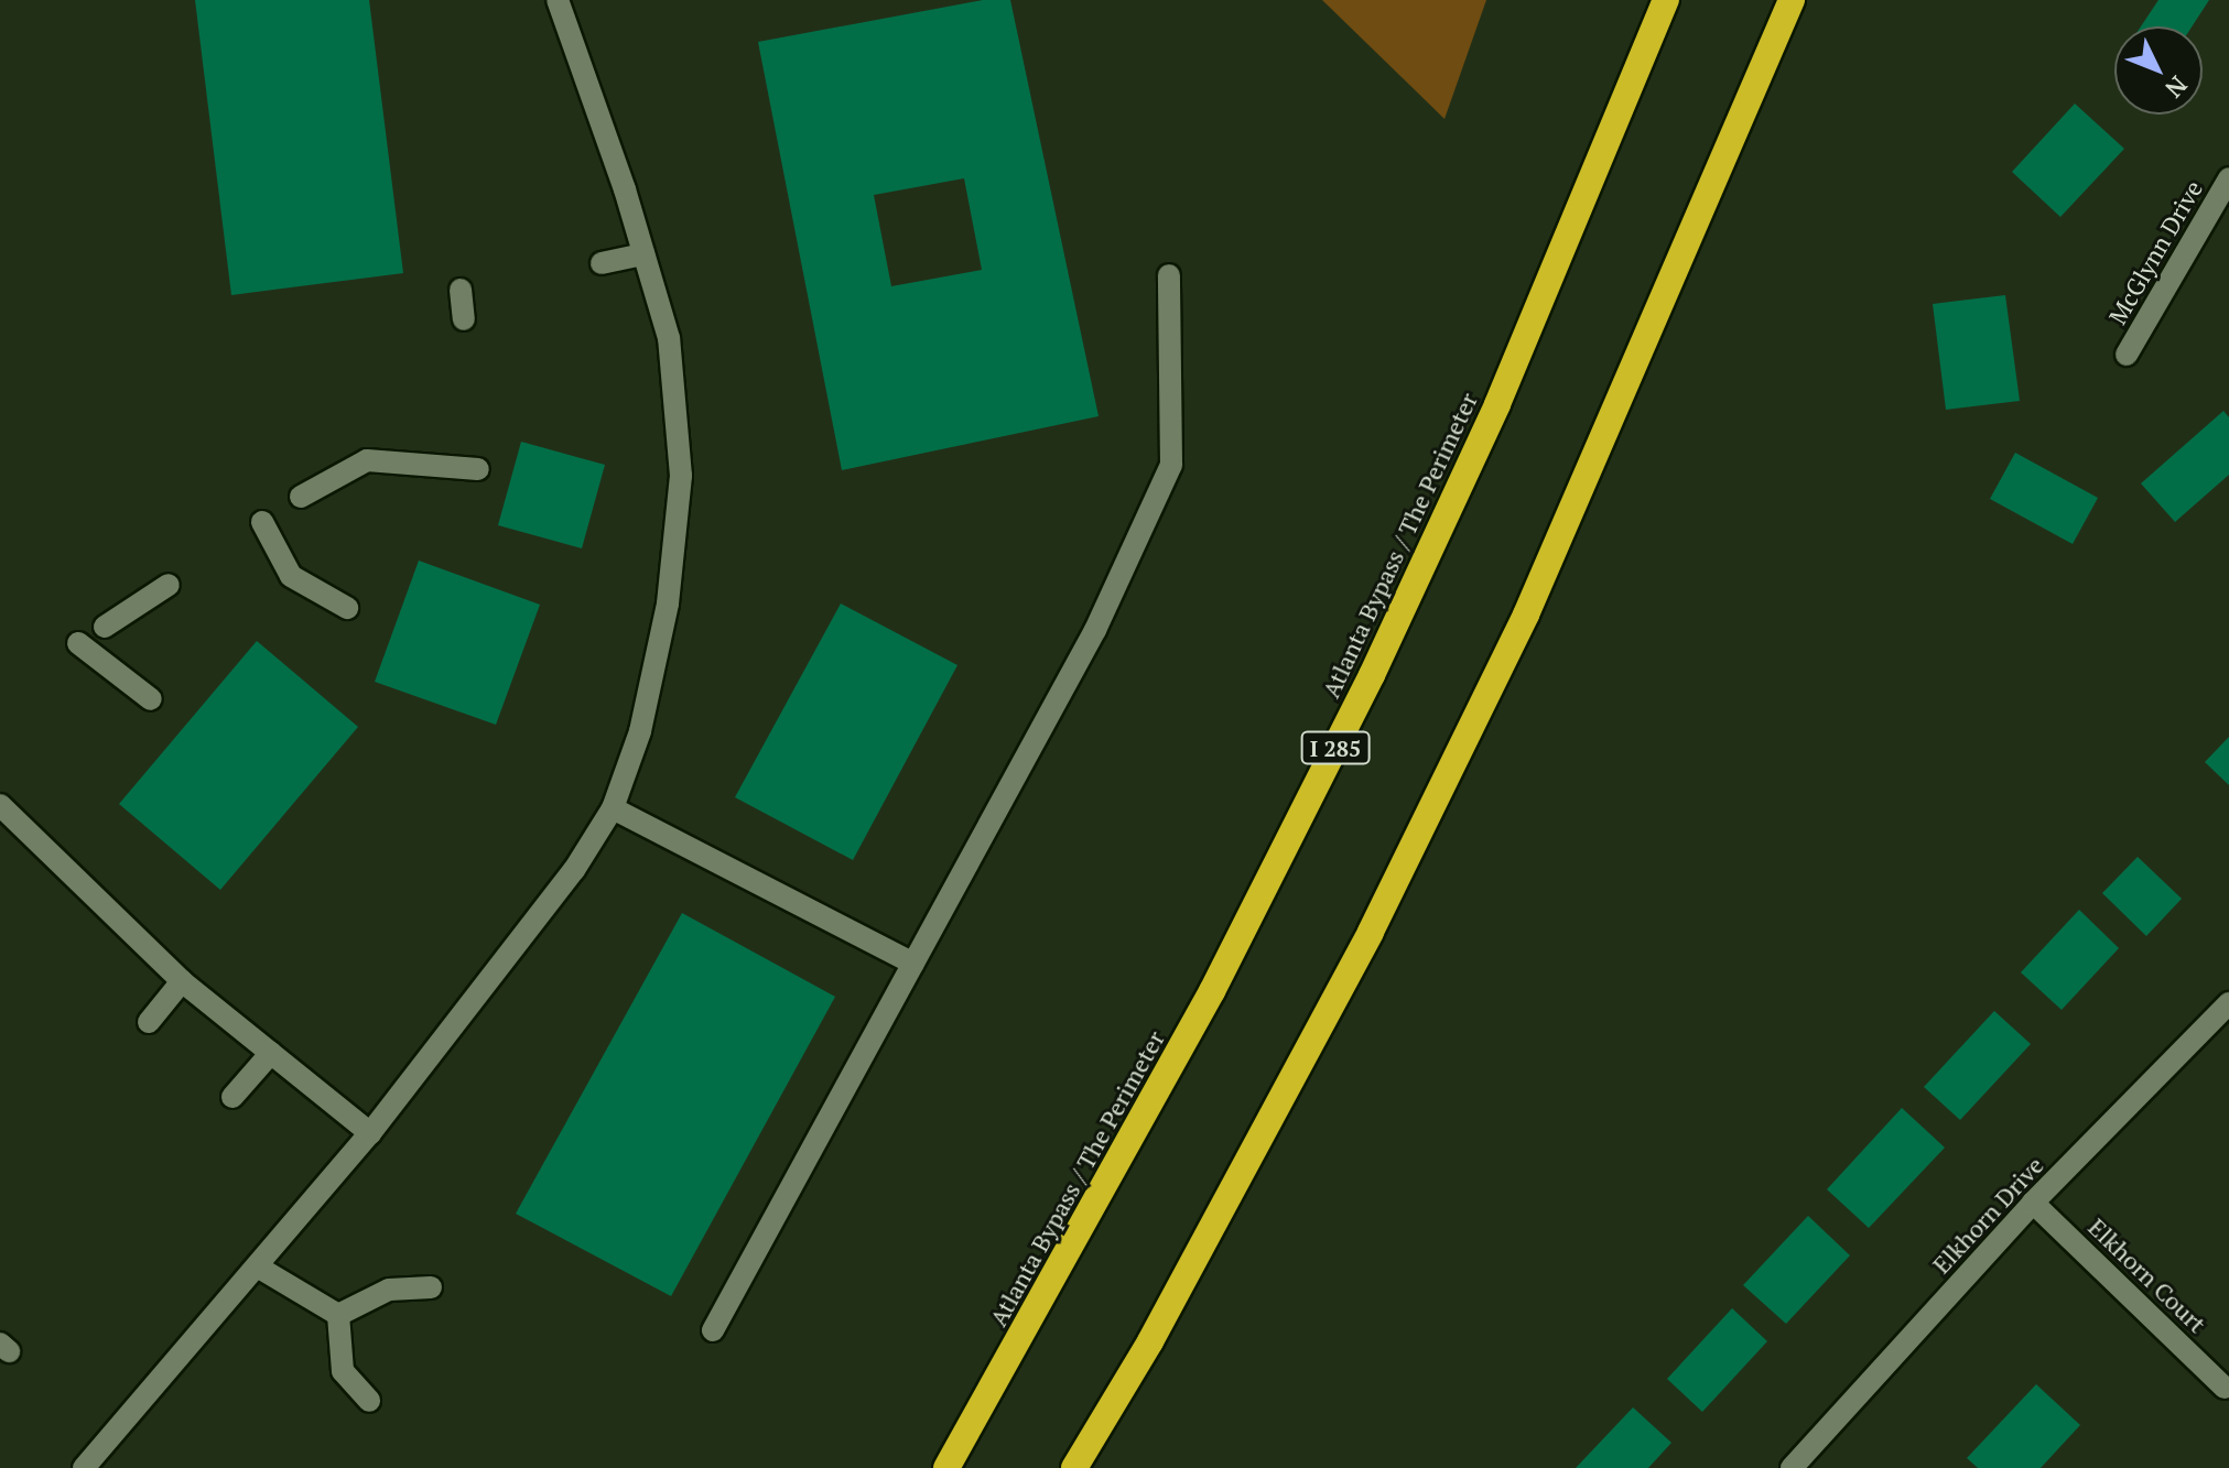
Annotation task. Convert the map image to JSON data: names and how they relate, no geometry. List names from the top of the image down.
{
  "streets": {
    "highway": ["Atlanta Bypass / The Perimeter", "I 285"],
    "street": ["McGlynn Drive", "Elkhorn Drive", "Elkhorn Court"]
  },
  "crossings": [
    ["Elkhorn Drive", "Elkhorn Court"]
  ],
  "north": "bottom right"
}
